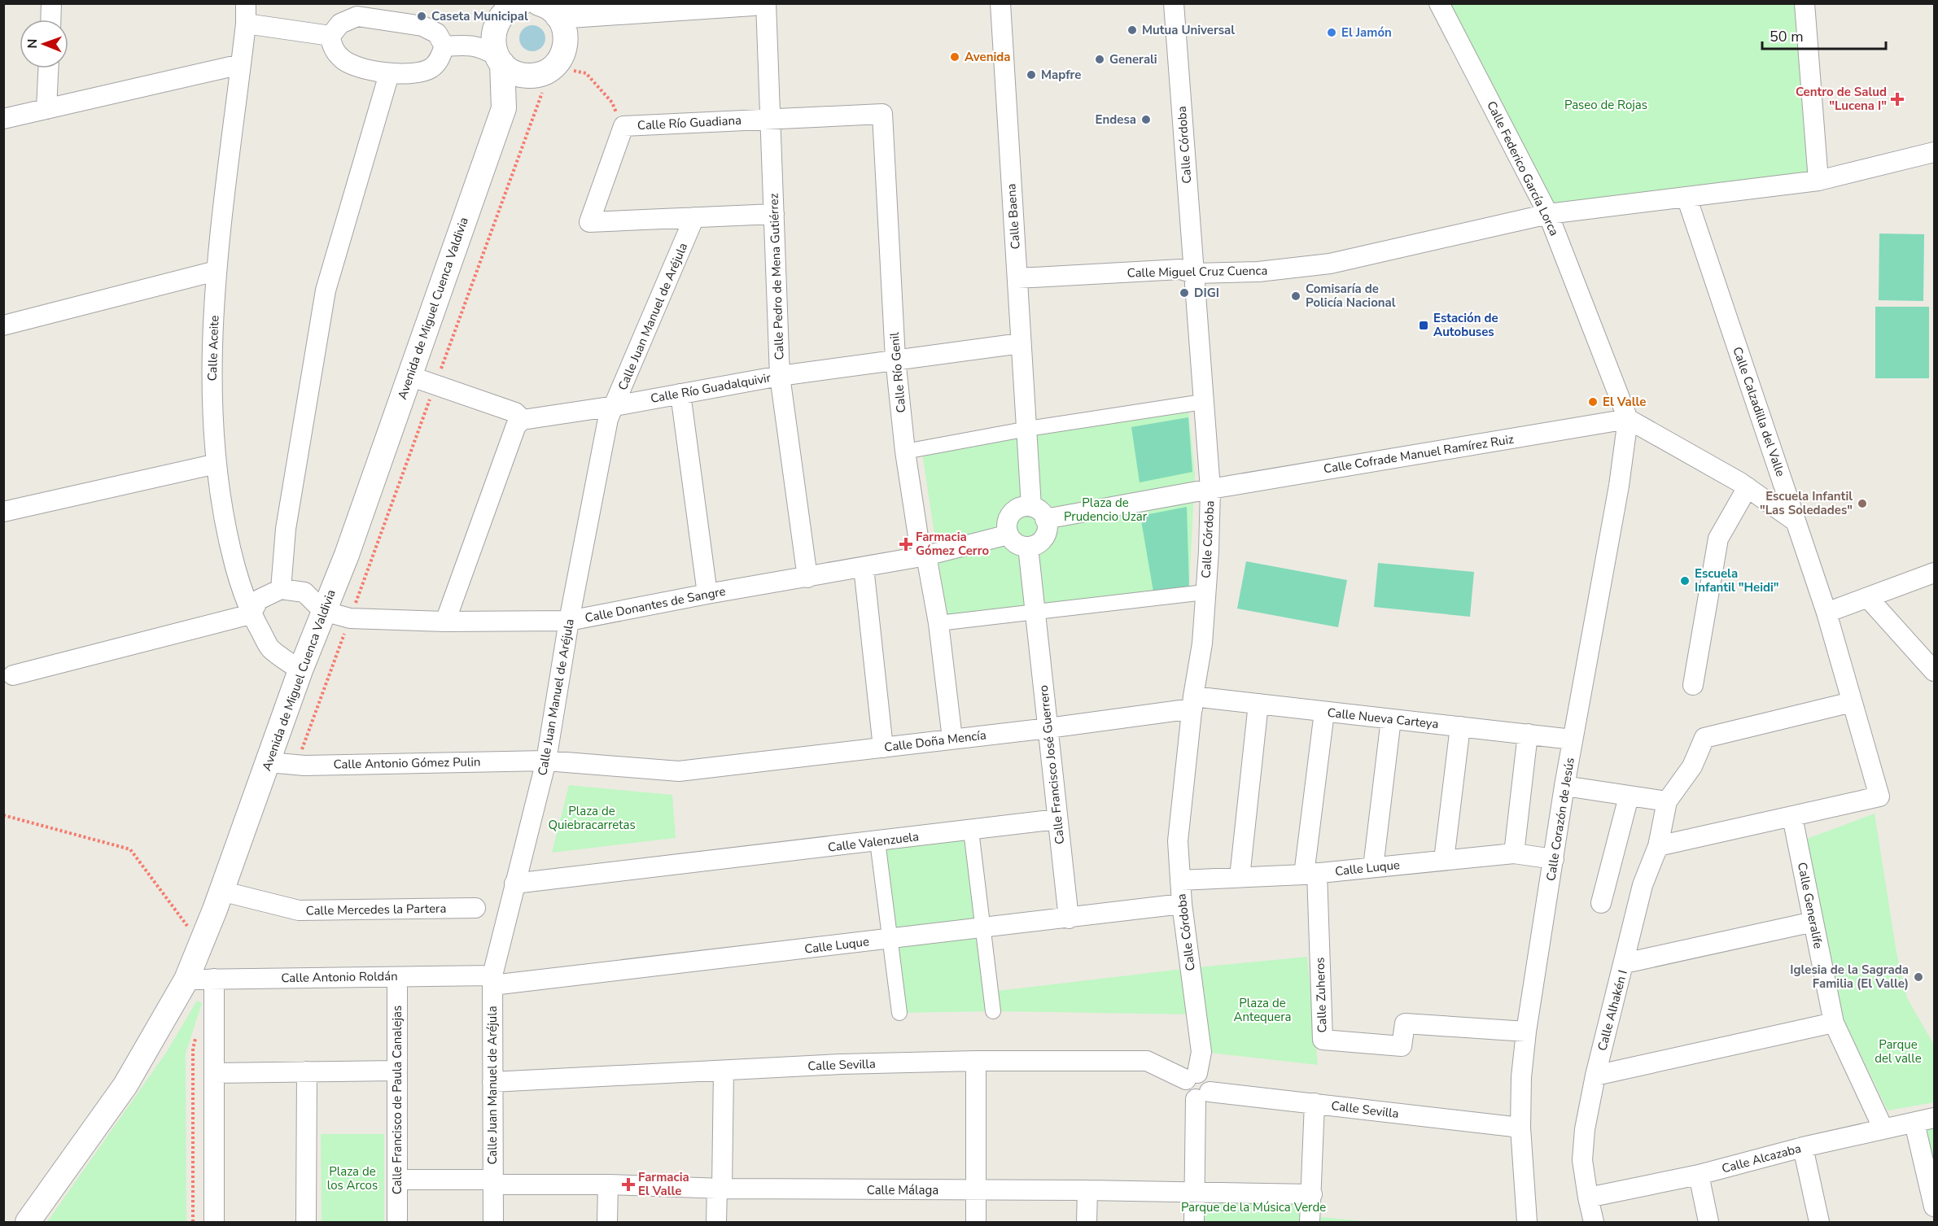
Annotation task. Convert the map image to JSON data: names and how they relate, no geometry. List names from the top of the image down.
{
  "streets": {
    "street": [
      "Calle Río Guadiana",
      "Calle Córdoba",
      "Calle Federico García Lorca",
      "Calle Baena",
      "Calle Miguel Cruz Cuenca",
      "Calle Pedro de Mena Gutiérrez",
      "Avenida de Miguel Cuenca Valdivia",
      "Calle Juan Manuel de Aréjula",
      "Calle Aceite",
      "Calle Río Genil",
      "Calle Río Guadalquivir",
      "Calle Calzadilla del Valle",
      "Calle Cofrade Manuel Ramírez Ruiz",
      "Calle Donantes de Sangre",
      "Calle Nueva Carteya",
      "Calle Doña Mencía",
      "Calle Antonio Gómez Pulin",
      "Calle Francisco José Guerrero",
      "Calle Corazón de Jesús",
      "Calle Valenzuela",
      "Calle Luque",
      "Calle Generalife",
      "Calle Mercedes la Partera",
      "Calle Antonio Roldán",
      "Calle Zuheros",
      "Calle Alhakén I",
      "Calle Sevilla",
      "Calle Francisco de Paula Canalejas",
      "Calle Alcazaba",
      "Calle Málaga"
    ]
  },
  "crossings": [
    ["Calle Río Guadiana", "Calle Pedro de Mena Gutiérrez"],
    ["Calle Río Guadiana", "Calle Juan Manuel de Aréjula"],
    ["Calle Río Guadiana", "Calle Río Genil"],
    ["Calle Córdoba", "Calle Miguel Cruz Cuenca"],
    ["Calle Córdoba", "Calle Cofrade Manuel Ramírez Ruiz"],
    ["Calle Córdoba", "Calle Nueva Carteya"],
    ["Calle Córdoba", "Calle Doña Mencía"],
    ["Calle Córdoba", "Calle Luque"],
    ["Calle Córdoba", "Calle Sevilla"],
    ["Calle Federico García Lorca", "Calle Miguel Cruz Cuenca"],
    ["Calle Federico García Lorca", "Calle Cofrade Manuel Ramírez Ruiz"],
    ["Calle Federico García Lorca", "Calle Corazón de Jesús"],
    ["Calle Baena", "Calle Miguel Cruz Cuenca"],
    ["Calle Baena", "Calle Río Guadalquivir"],
    ["Calle Baena", "Calle Donantes de Sangre"],
    ["Calle Baena", "Calle Francisco José Guerrero"],
    ["Calle Pedro de Mena Gutiérrez", "Calle Río Genil"],
    ["Calle Pedro de Mena Gutiérrez", "Calle Río Guadalquivir"],
    ["Calle Pedro de Mena Gutiérrez", "Calle Donantes de Sangre"],
    ["Avenida de Miguel Cuenca Valdivia", "Calle Aceite"],
    ["Avenida de Miguel Cuenca Valdivia", "Calle Donantes de Sangre"],
    ["Avenida de Miguel Cuenca Valdivia", "Calle Antonio Gómez Pulin"],
    ["Avenida de Miguel Cuenca Valdivia", "Calle Mercedes la Partera"],
    ["Avenida de Miguel Cuenca Valdivia", "Calle Antonio Roldán"],
    ["Calle Juan Manuel de Aréjula", "Calle Río Guadalquivir"],
    ["Calle Juan Manuel de Aréjula", "Calle Donantes de Sangre"],
    ["Calle Juan Manuel de Aréjula", "Calle Doña Mencía"],
    ["Calle Juan Manuel de Aréjula", "Calle Antonio Gómez Pulin"],
    ["Calle Juan Manuel de Aréjula", "Calle Valenzuela"],
    ["Calle Juan Manuel de Aréjula", "Calle Luque"],
    ["Calle Juan Manuel de Aréjula", "Calle Antonio Roldán"],
    ["Calle Juan Manuel de Aréjula", "Calle Sevilla"],
    ["Calle Juan Manuel de Aréjula", "Calle Málaga"],
    ["Calle Río Genil", "Calle Río Guadalquivir"],
    ["Calle Río Genil", "Calle Donantes de Sangre"],
    ["Calle Río Genil", "Calle Doña Mencía"],
    ["Calle Calzadilla del Valle", "Calle Generalife"],
    ["Calle Cofrade Manuel Ramírez Ruiz", "Calle Corazón de Jesús"],
    ["Calle Donantes de Sangre", "Calle Francisco José Guerrero"],
    ["Calle Nueva Carteya", "Calle Doña Mencía"],
    ["Calle Nueva Carteya", "Calle Corazón de Jesús"],
    ["Calle Doña Mencía", "Calle Antonio Gómez Pulin"],
    ["Calle Doña Mencía", "Calle Francisco José Guerrero"],
    ["Calle Francisco José Guerrero", "Calle Valenzuela"],
    ["Calle Francisco José Guerrero", "Calle Luque"],
    ["Calle Corazón de Jesús", "Calle Luque"],
    ["Calle Corazón de Jesús", "Calle Zuheros"],
    ["Calle Corazón de Jesús", "Calle Sevilla"],
    ["Calle Luque", "Calle Antonio Roldán"],
    ["Calle Luque", "Calle Zuheros"],
    ["Calle Generalife", "Calle Alcazaba"],
    ["Calle Antonio Roldán", "Calle Francisco de Paula Canalejas"],
    ["Calle Alhakén I", "Calle Alcazaba"],
    ["Calle Francisco de Paula Canalejas", "Calle Málaga"]
  ],
  "parks": [
    "Paseo de Rojas",
    "Plaza de Prudencio Uzar",
    "Plaza de Quiebracarretas",
    "Plaza de Antequera",
    "Parque del valle",
    "Plaza de los Arcos",
    "Parque de la Música Verde"
  ],
  "places": {
    "other": [
      "Caseta Municipal",
      "Mutua Universal",
      "El Jamón",
      "Avenida",
      "Generali",
      "Mapfre",
      "Endesa",
      "DIGI",
      "Comisaría de Policía Nacional",
      "El Valle",
      "Escuela Infantil \"Las Soledades\"",
      "Escuela Infantil \"Heidi\"",
      "Iglesia de la Sagrada Familia (El Valle)"
    ],
    "health": ["Centro de Salud \"Lucena I\"", "Farmacia Gómez Cerro", "Farmacia El Valle"],
    "transit": ["Estación de Autobuses"]
  },
  "scale_bar": "50 m",
  "north": "left"
}
